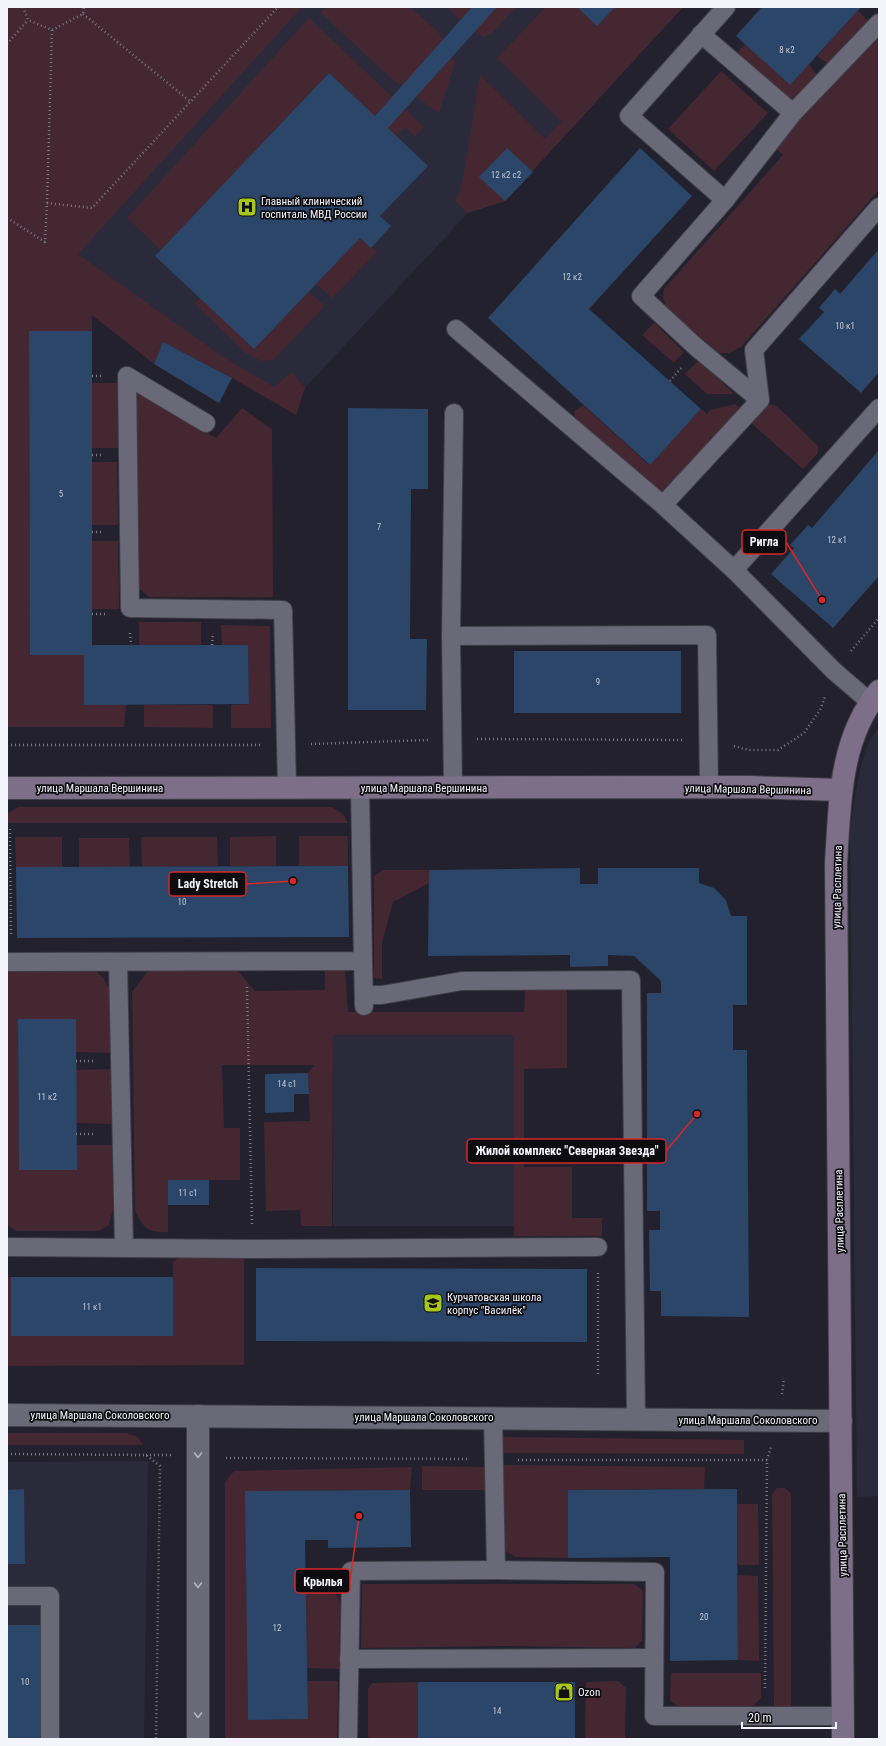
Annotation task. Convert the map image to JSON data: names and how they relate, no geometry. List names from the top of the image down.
{
  "streets": {
    "street": ["улица Маршала Вершинина", "улица Расплетина", "улица Маршала Соколовского"]
  },
  "crossings": [
    ["улица Маршала Вершинина", "улица Расплетина"],
    ["улица Расплетина", "улица Маршала Соколовского"]
  ],
  "places": {
    "hospital": ["Главный клинический госпиталь МВД России"],
    "other": [
      "Ригла",
      "Lady Stretch",
      "Жилой комплекс \"Северная Звезда\"",
      "Крылья"
    ],
    "school or university": ["Курчатовская школа корпус \"Василёк\""],
    "shop": ["Ozon"]
  },
  "house_numbers": [
    "8 к2",
    "12 к2 с2",
    "12 к2",
    "10 к1",
    "5",
    "7",
    "12 к1",
    "9",
    "10",
    "14 с1",
    "11 к2",
    "11 с1",
    "11 к1",
    "20",
    "12",
    "10",
    "14"
  ],
  "scale_bar": "20 m"
}
